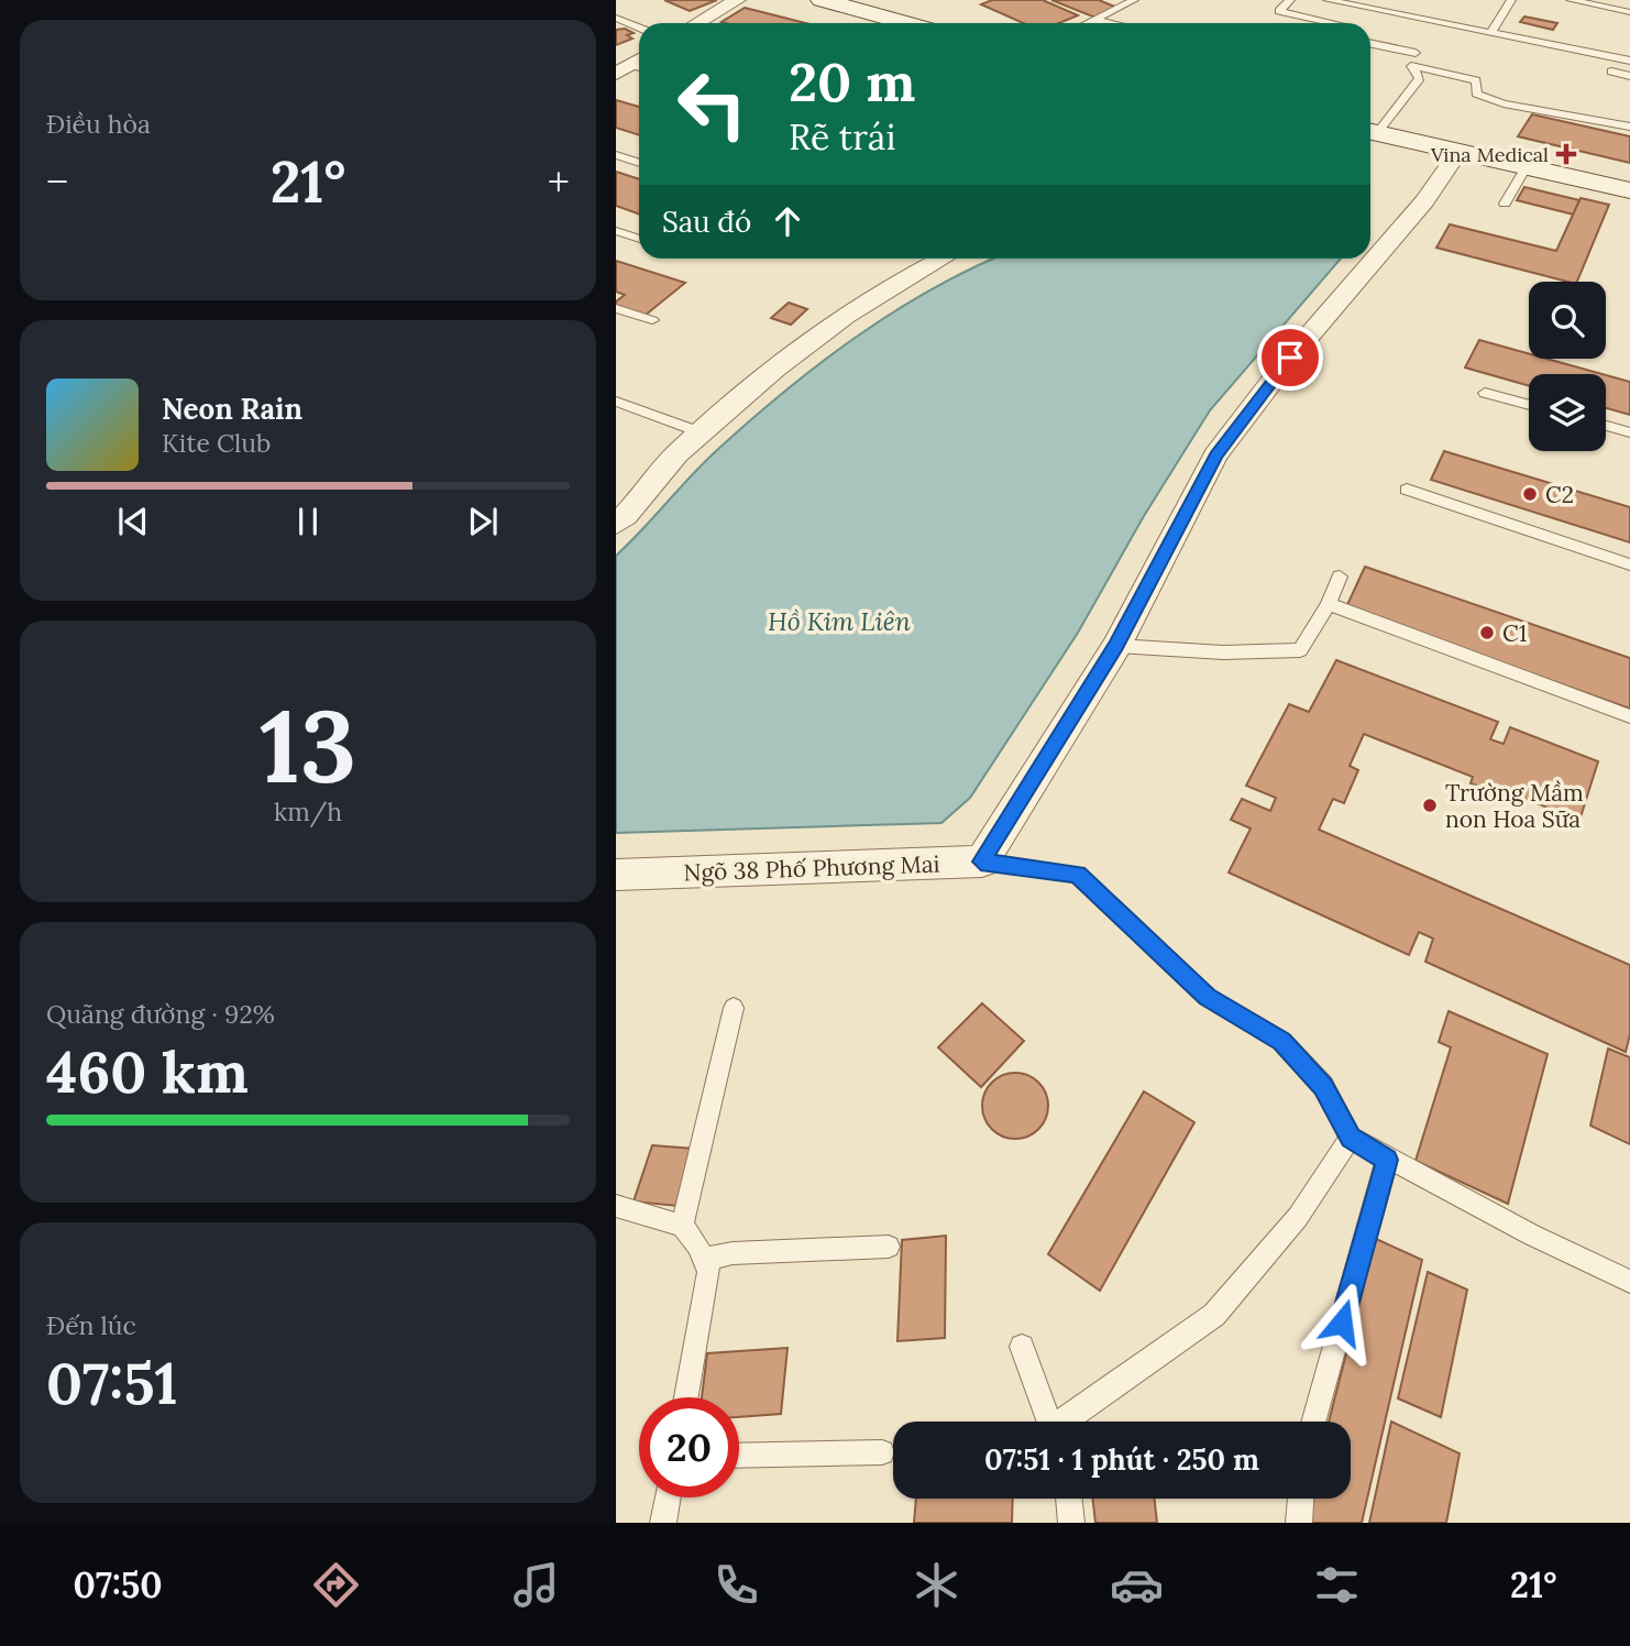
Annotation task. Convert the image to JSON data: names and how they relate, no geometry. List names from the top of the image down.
{
  "streets": {
    "street": ["Ngõ 38 Phố Phương Mai"]
  },
  "water": ["Hồ Kim Liên"],
  "places": {
    "health": ["Vina Medical"],
    "other": ["C2", "C1", "Trường Mầm non Hoa Sữa"]
  },
  "page": {
    "tile": [
      "Điều hòa",
      ["13", "km/h"],
      ["Quãng đường · 92%", "460 km"],
      ["Đến lúc", "07:51"]
    ],
    "turn": ["20 m", "Rẽ trái"],
    "heat": ["−", "21°", "+"],
    "then": "Sau đó",
    "song": ["Neon Rain", "Kite Club"],
    "limit": "20",
    "trip": "07:51 · 1 phút · 250 m",
    "tabs": ["07:50", "21°"]
  }
}
